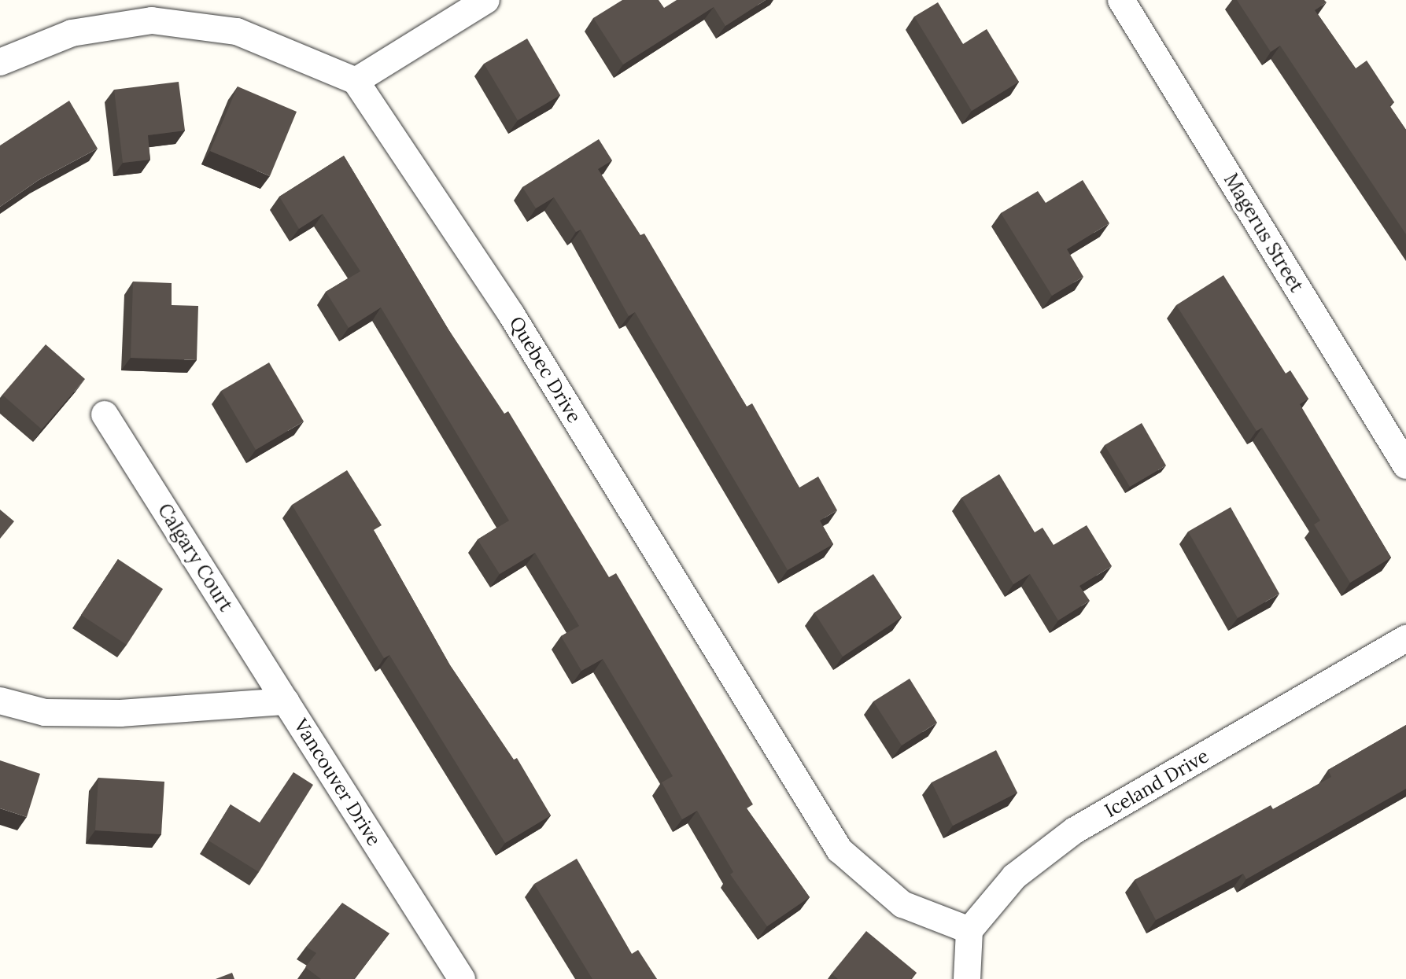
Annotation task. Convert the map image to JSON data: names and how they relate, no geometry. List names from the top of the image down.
{
  "streets": {
    "street": [
      "Magerus Street",
      "Quebec Drive",
      "Calgary Court",
      "Vancouver Drive",
      "Iceland Drive"
    ]
  },
  "crossings": [
    ["Quebec Drive", "Iceland Drive"],
    ["Calgary Court", "Vancouver Drive"]
  ]
}
